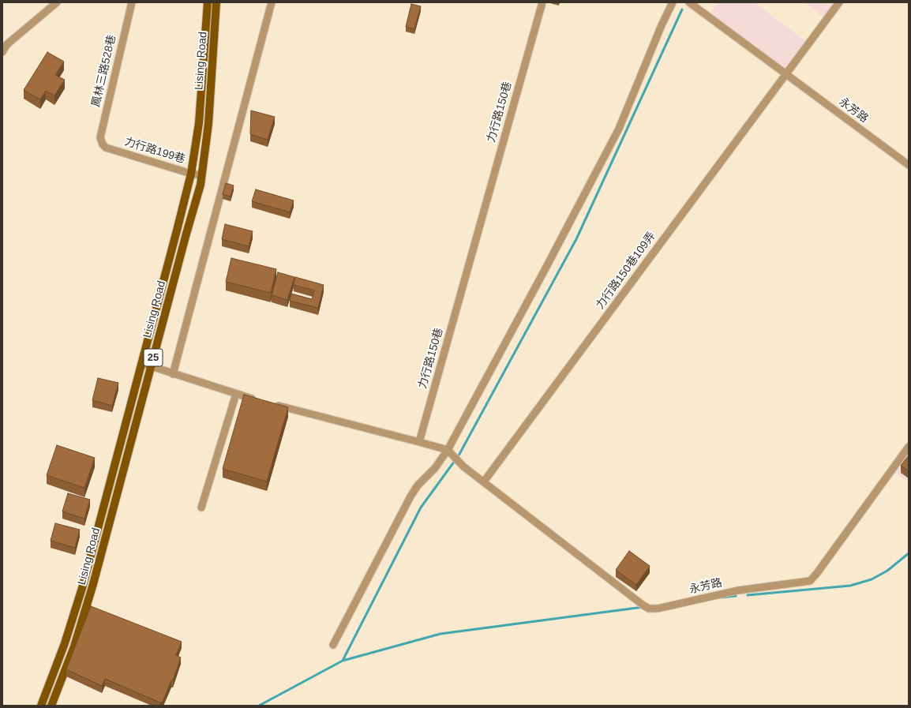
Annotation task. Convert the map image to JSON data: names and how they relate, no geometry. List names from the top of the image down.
{
  "streets": {
    "main road": ["Lising Road", "25"],
    "street": [
      "鳳林三路528巷",
      "永芳路",
      "力行路150巷",
      "力行路199巷",
      "力行路150巷109弄"
    ]
  },
  "crossings": [
    ["Lising Road", "力行路199巷"],
    ["鳳林三路528巷", "力行路199巷"],
    ["永芳路", "力行路150巷109弄"]
  ]
}
